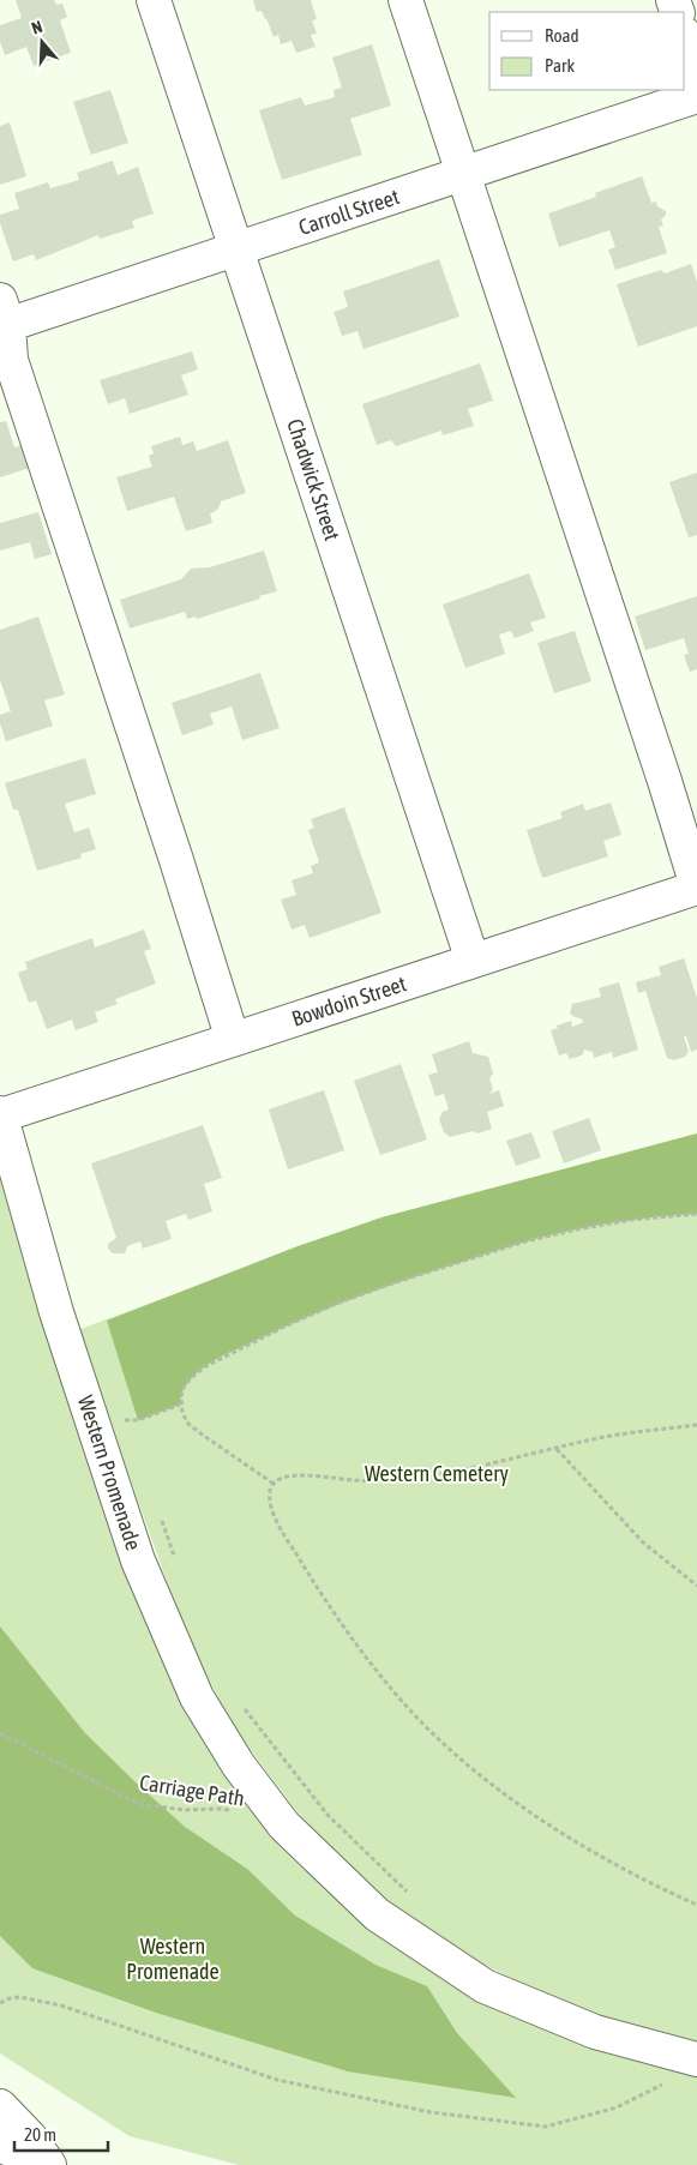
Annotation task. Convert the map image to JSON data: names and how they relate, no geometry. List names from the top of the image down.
{
  "streets": {
    "street": [
      "Carroll Street",
      "Chadwick Street",
      "Bowdoin Street",
      "Western Promenade"
    ],
    "path": ["Carriage Path"]
  },
  "crossings": [
    ["Carroll Street", "Chadwick Street"],
    ["Chadwick Street", "Bowdoin Street"],
    ["Bowdoin Street", "Western Promenade"]
  ],
  "parks": ["Western Cemetery", "Western Promenade"],
  "legend": ["Road", "Park"],
  "scale_bar": "20 m",
  "north": "top"
}
